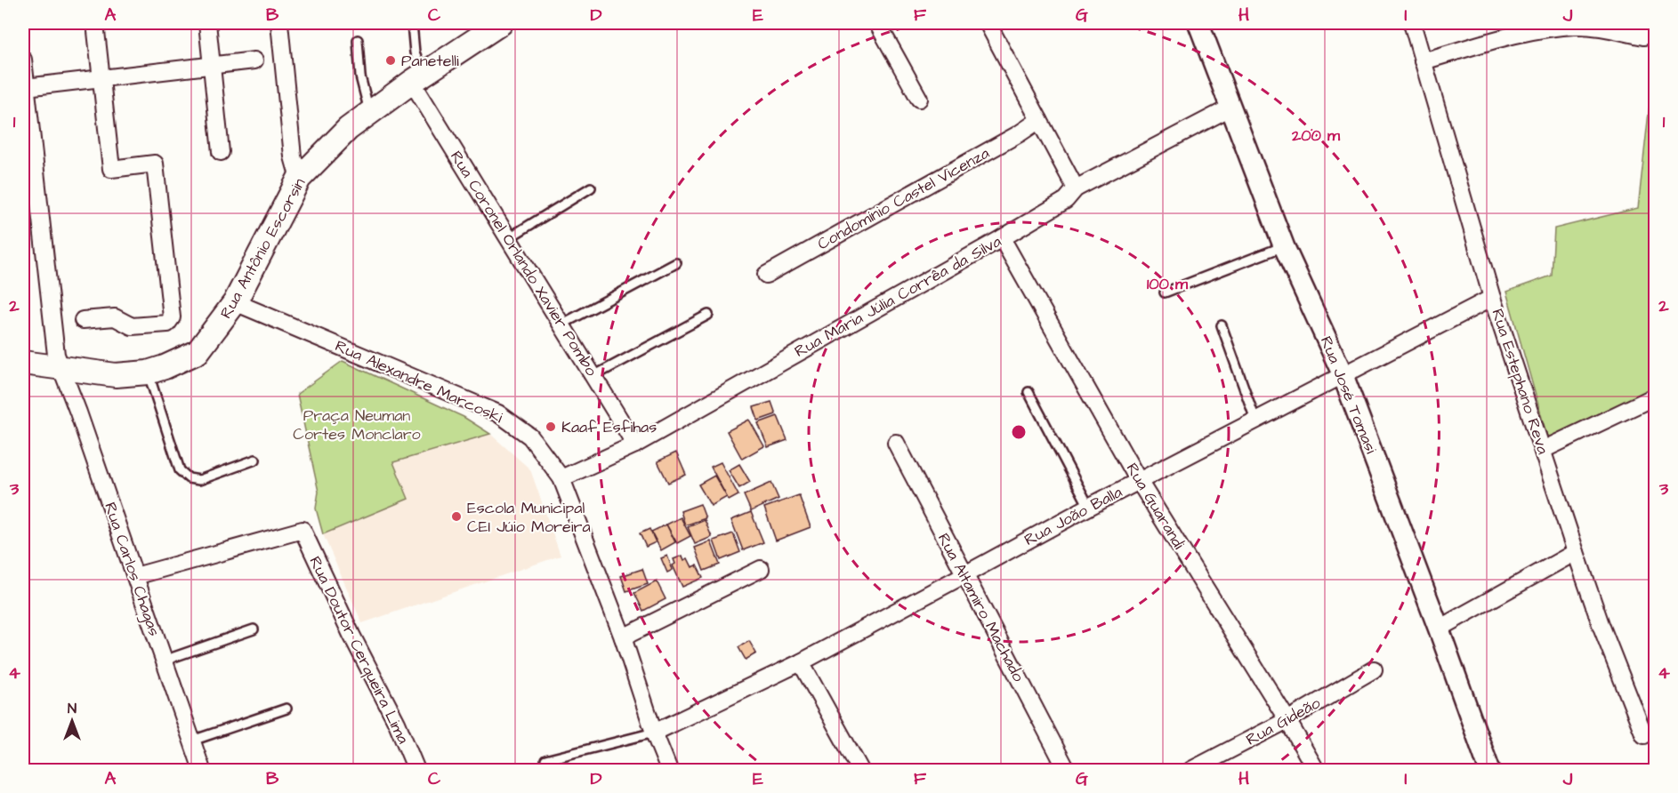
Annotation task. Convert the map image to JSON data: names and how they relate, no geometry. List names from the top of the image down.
{
  "streets": {
    "main road": ["Rua Antônio Escorsin"],
    "street": [
      "Condomínio Castel Vicenza",
      "Rua Coronel Orlando Xavier Pombo",
      "Rua Maria Júlia Corrêa da Silva",
      "Rua Alexandre Marcoski",
      "Rua Estephano Reva",
      "Rua José Tomasi",
      "Rua Guarandi",
      "Rua João Balla",
      "Rua Carlos Chagas",
      "Rua Altamiro Machado",
      "Rua Doutor Cerqueira Lima",
      "Rua Gideão"
    ]
  },
  "crossings": [
    ["Rua Antônio Escorsin", "Rua Coronel Orlando Xavier Pombo"],
    ["Rua Antônio Escorsin", "Rua Alexandre Marcoski"],
    ["Rua Antônio Escorsin", "Rua Carlos Chagas"],
    ["Rua Coronel Orlando Xavier Pombo", "Rua Maria Júlia Corrêa da Silva"],
    ["Rua Maria Júlia Corrêa da Silva", "Rua Alexandre Marcoski"],
    ["Rua Maria Júlia Corrêa da Silva", "Rua José Tomasi"],
    ["Rua Maria Júlia Corrêa da Silva", "Rua Guarandi"],
    ["Rua Alexandre Marcoski", "Rua João Balla"],
    ["Rua Estephano Reva", "Rua João Balla"],
    ["Rua José Tomasi", "Rua João Balla"],
    ["Rua Guarandi", "Rua João Balla"],
    ["Rua Guarandi", "Rua Gideão"],
    ["Rua João Balla", "Rua Altamiro Machado"],
    ["Rua Carlos Chagas", "Rua Doutor Cerqueira Lima"]
  ],
  "parks": ["Praça Neuman Cortes Monclaro"],
  "places": ["Panetelli", "Kaaf Esfihas", "Escola Municipal CEI Júio Moreira"],
  "north": "top",
  "grid": {
    "columns": [
      "A",
      "B",
      "C",
      "D",
      "E",
      "F",
      "G",
      "H",
      "I",
      "J"
    ],
    "rows": [
      "1",
      "2",
      "3",
      "4"
    ]
  },
  "rings": ["200 m", "100 m"]
}
